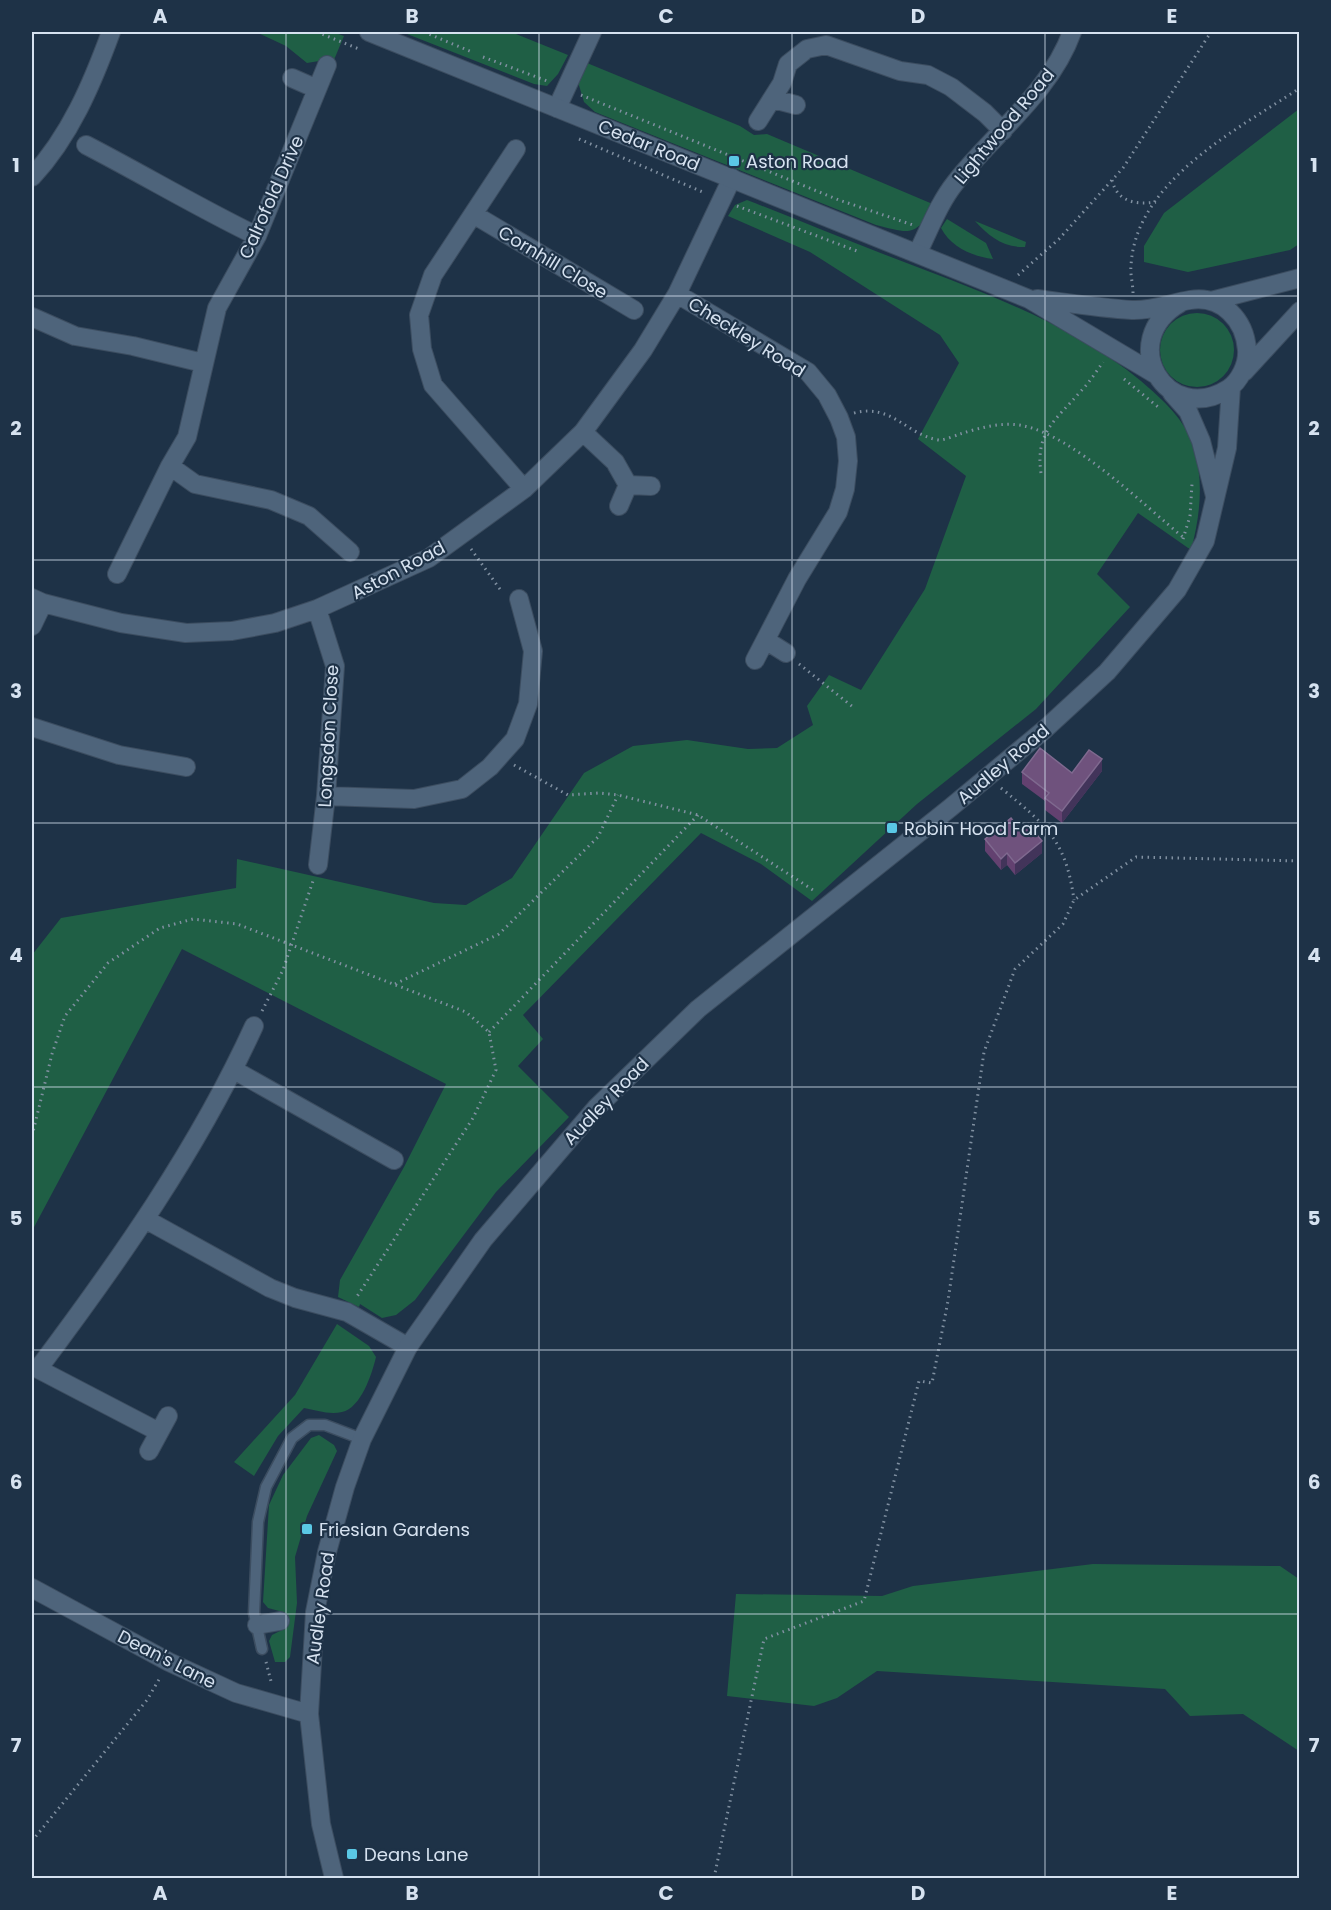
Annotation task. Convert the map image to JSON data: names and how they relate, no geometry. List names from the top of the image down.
{
  "streets": {
    "street": [
      "Lightwood Road",
      "Cedar Road",
      "Calrofold Drive",
      "Cornhill Close",
      "Checkley Road",
      "Aston Road",
      "Longsdon Close",
      "Audley Road",
      "Dean's Lane"
    ]
  },
  "crossings": [
    ["Lightwood Road", "Cedar Road"],
    ["Cedar Road", "Aston Road"],
    ["Checkley Road", "Aston Road"],
    ["Aston Road", "Longsdon Close"],
    ["Audley Road", "Dean's Lane"]
  ],
  "places": {
    "transit": [
      "Aston Road",
      "Robin Hood Farm",
      "Friesian Gardens",
      "Deans Lane"
    ]
  },
  "grid": {
    "columns": [
      "A",
      "B",
      "C",
      "D",
      "E"
    ],
    "rows": [
      "1",
      "2",
      "3",
      "4",
      "5",
      "6",
      "7"
    ]
  }
}
